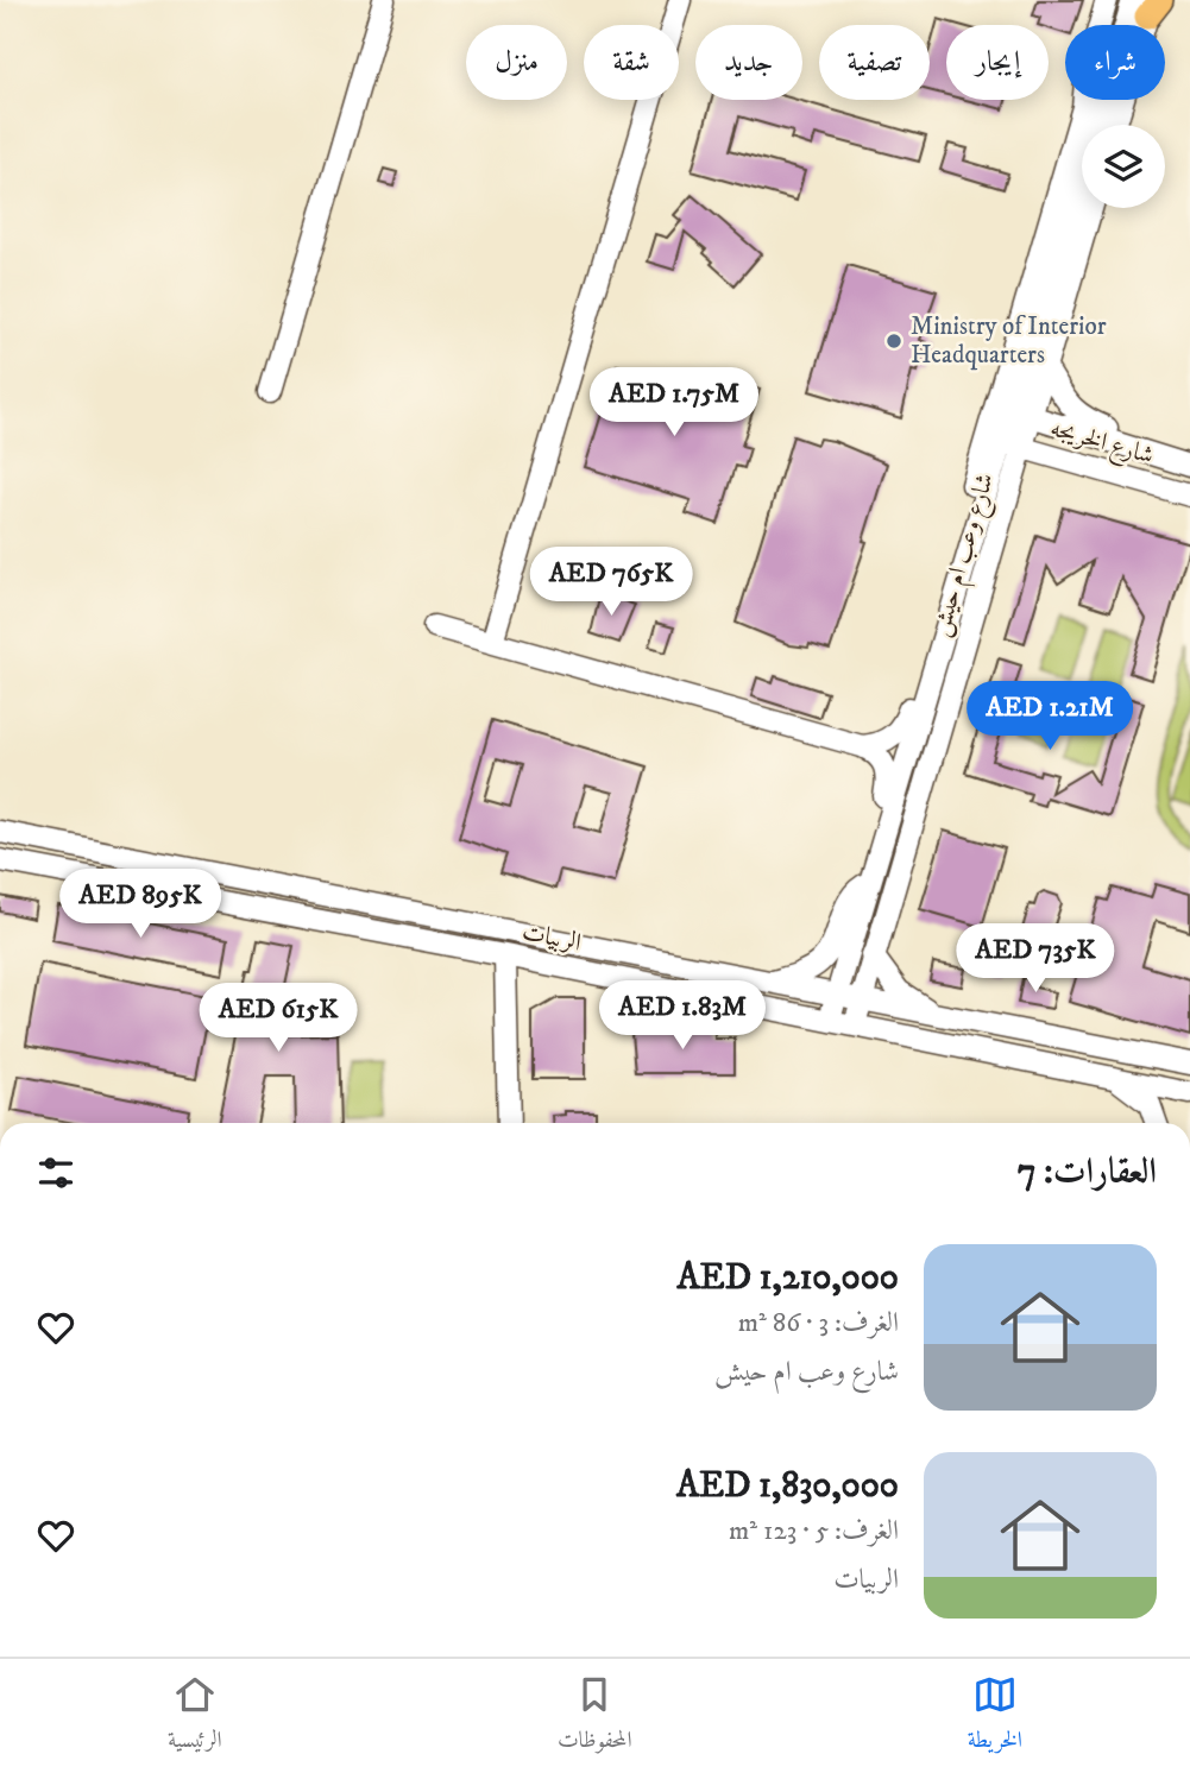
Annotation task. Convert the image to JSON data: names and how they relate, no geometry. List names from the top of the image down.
{
  "streets": {
    "street": ["شارع الخريجه", "شارع وعب ام حيش", "الربيات"]
  },
  "crossings": [
    ["شارع الخريجه", "شارع وعب ام حيش"],
    ["شارع وعب ام حيش", "الربيات"]
  ],
  "places": ["Ministry of Interior Headquarters"],
  "page": {
    "chip": [
      "شراء",
      "إيجار",
      "تصفية",
      "جديد",
      "شقة",
      "منزل"
    ],
    "price": [
      "AED 1.75M",
      "AED 765K",
      "AED 1.21M",
      "AED 895K",
      "AED 735K",
      "AED 1.83M",
      "AED 615K"
    ],
    "heading": "العقارات: 7",
    "list": [
      {
        "name": "AED 1,210,000",
        "note": "الغرف: 3 · 86 m² · شارع وعب ام حيش"
      },
      {
        "name": "AED 1,830,000",
        "note": "الغرف: 5 · 123 m² · الربيات"
      }
    ],
    "tabs": ["الخريطة", "المحفوظات", "الرئيسية"]
  }
}
